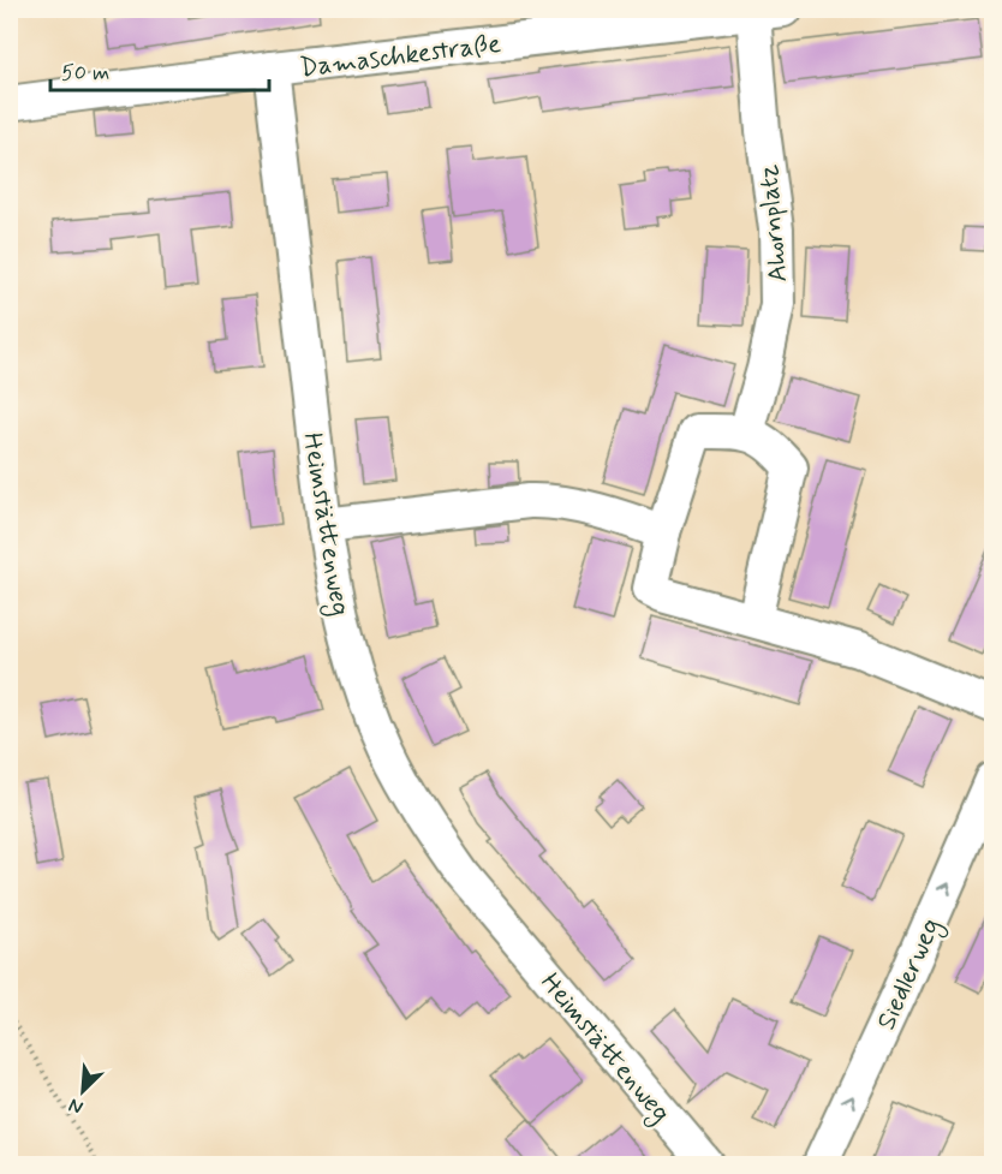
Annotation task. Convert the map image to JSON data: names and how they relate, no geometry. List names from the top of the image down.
{
  "streets": {
    "street": [
      "Damaschkestraße",
      "Ahornplatz",
      "Heimstättenweg",
      "Siedlerweg"
    ]
  },
  "crossings": [
    ["Damaschkestraße", "Ahornplatz"],
    ["Damaschkestraße", "Heimstättenweg"]
  ],
  "one_way": ["Siedlerweg"],
  "scale_bar": "50 m",
  "north": "bottom left"
}
